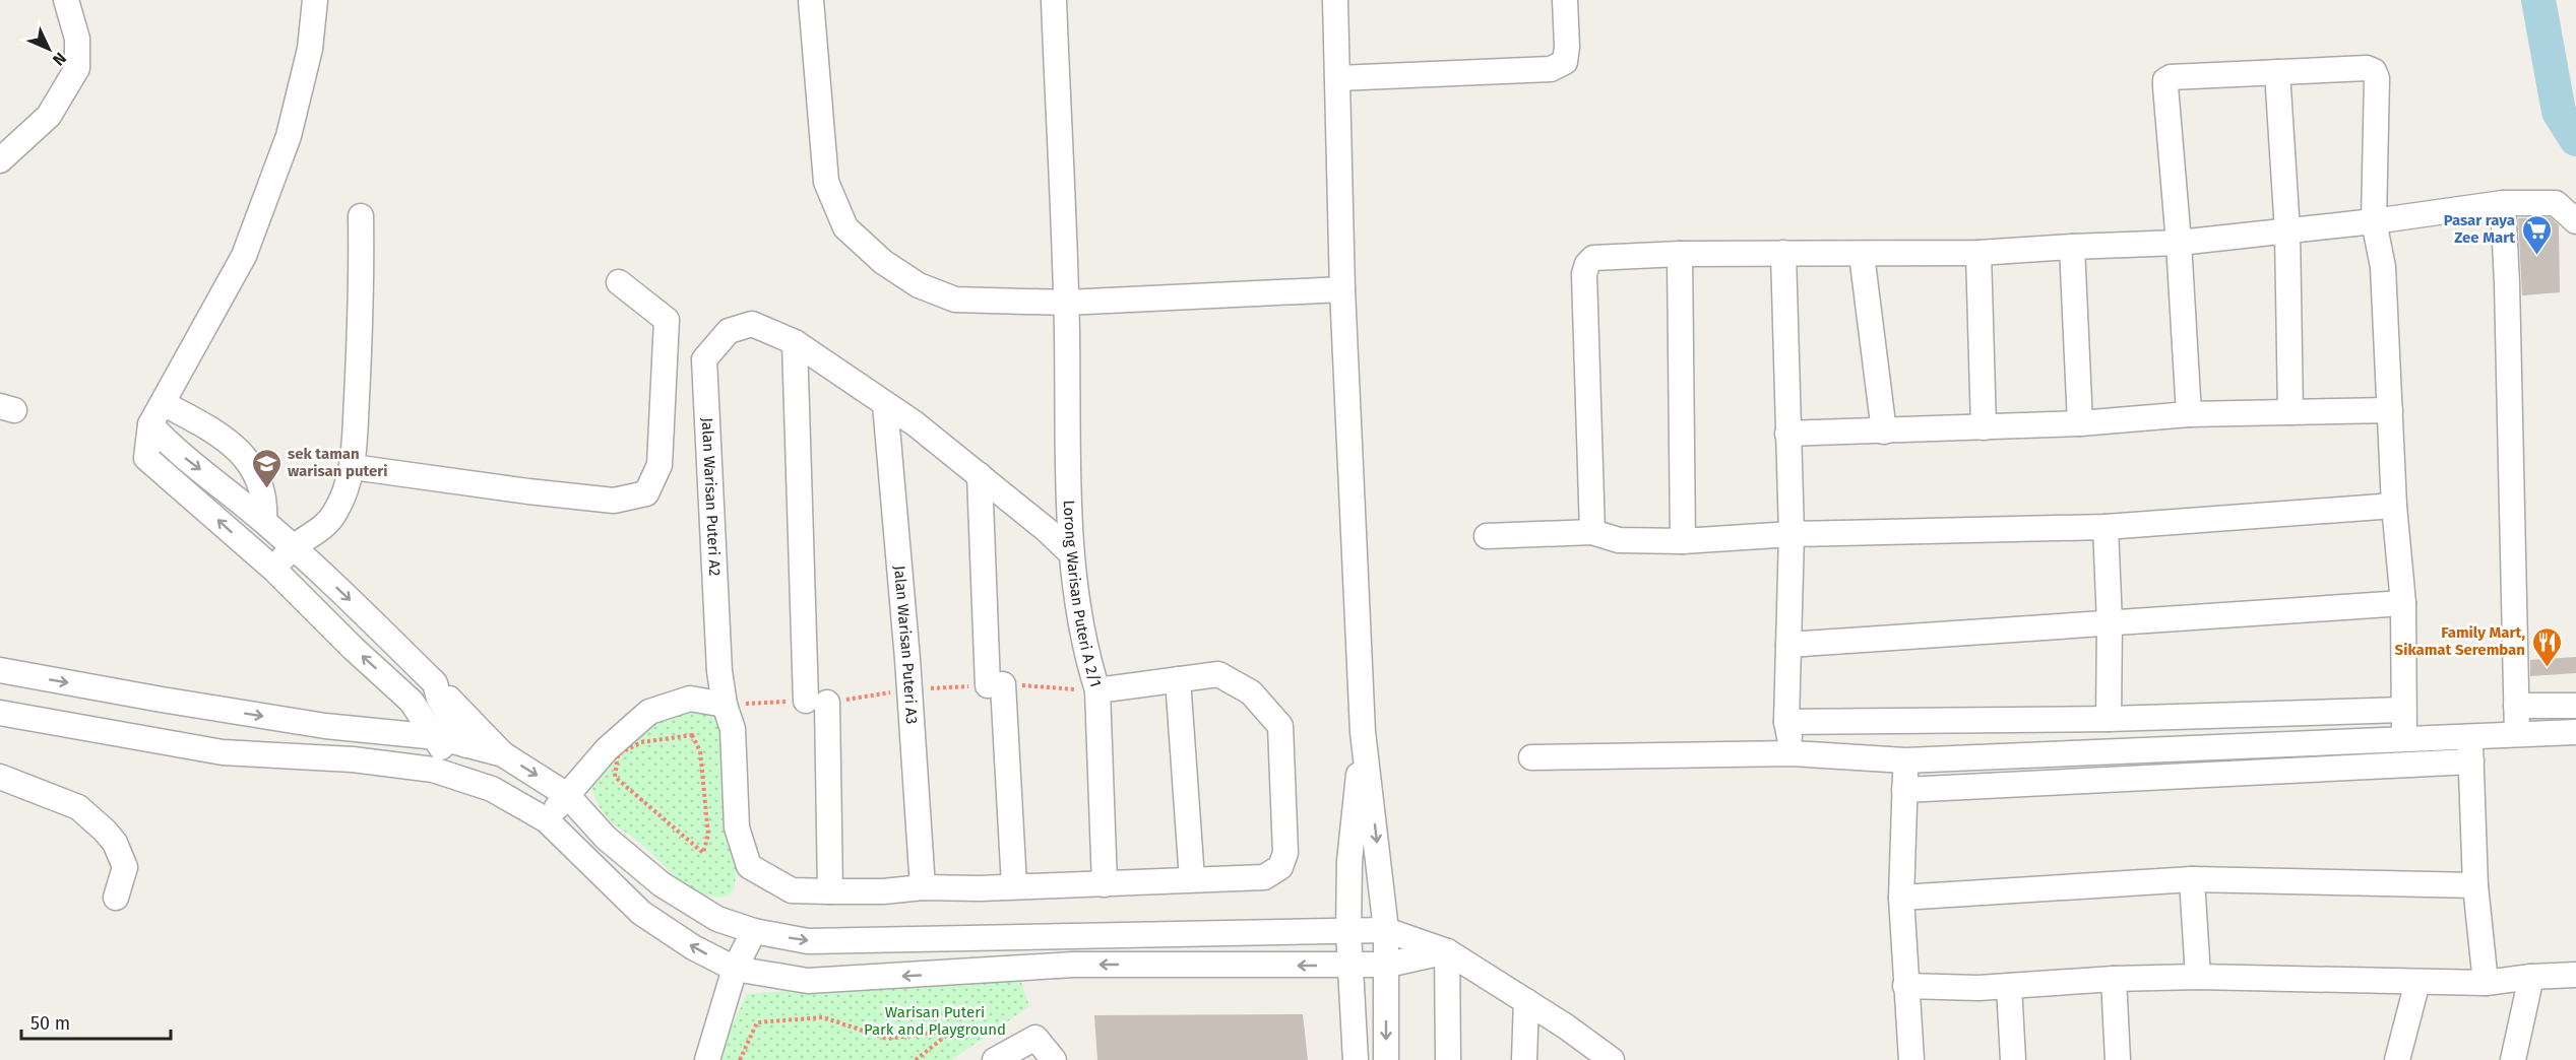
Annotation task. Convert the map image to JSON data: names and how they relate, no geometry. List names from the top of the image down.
{
  "streets": {
    "street": ["Jalan Warisan Puteri A2", "Lorong Warisan Puteri A 2/1", "Jalan Warisan Puteri A3"]
  },
  "crossings": [
    ["Jalan Warisan Puteri A2", "Lorong Warisan Puteri A 2/1"],
    ["Jalan Warisan Puteri A2", "Jalan Warisan Puteri A3"]
  ],
  "parks": ["Warisan Puteri Park and Playground"],
  "places": {
    "supermarket": ["Pasar raya Zee Mart"],
    "school or university": ["sek taman warisan puteri"],
    "restaurant": ["Family Mart, Sikamat Seremban"]
  },
  "scale_bar": "50 m",
  "north": "bottom right"
}
